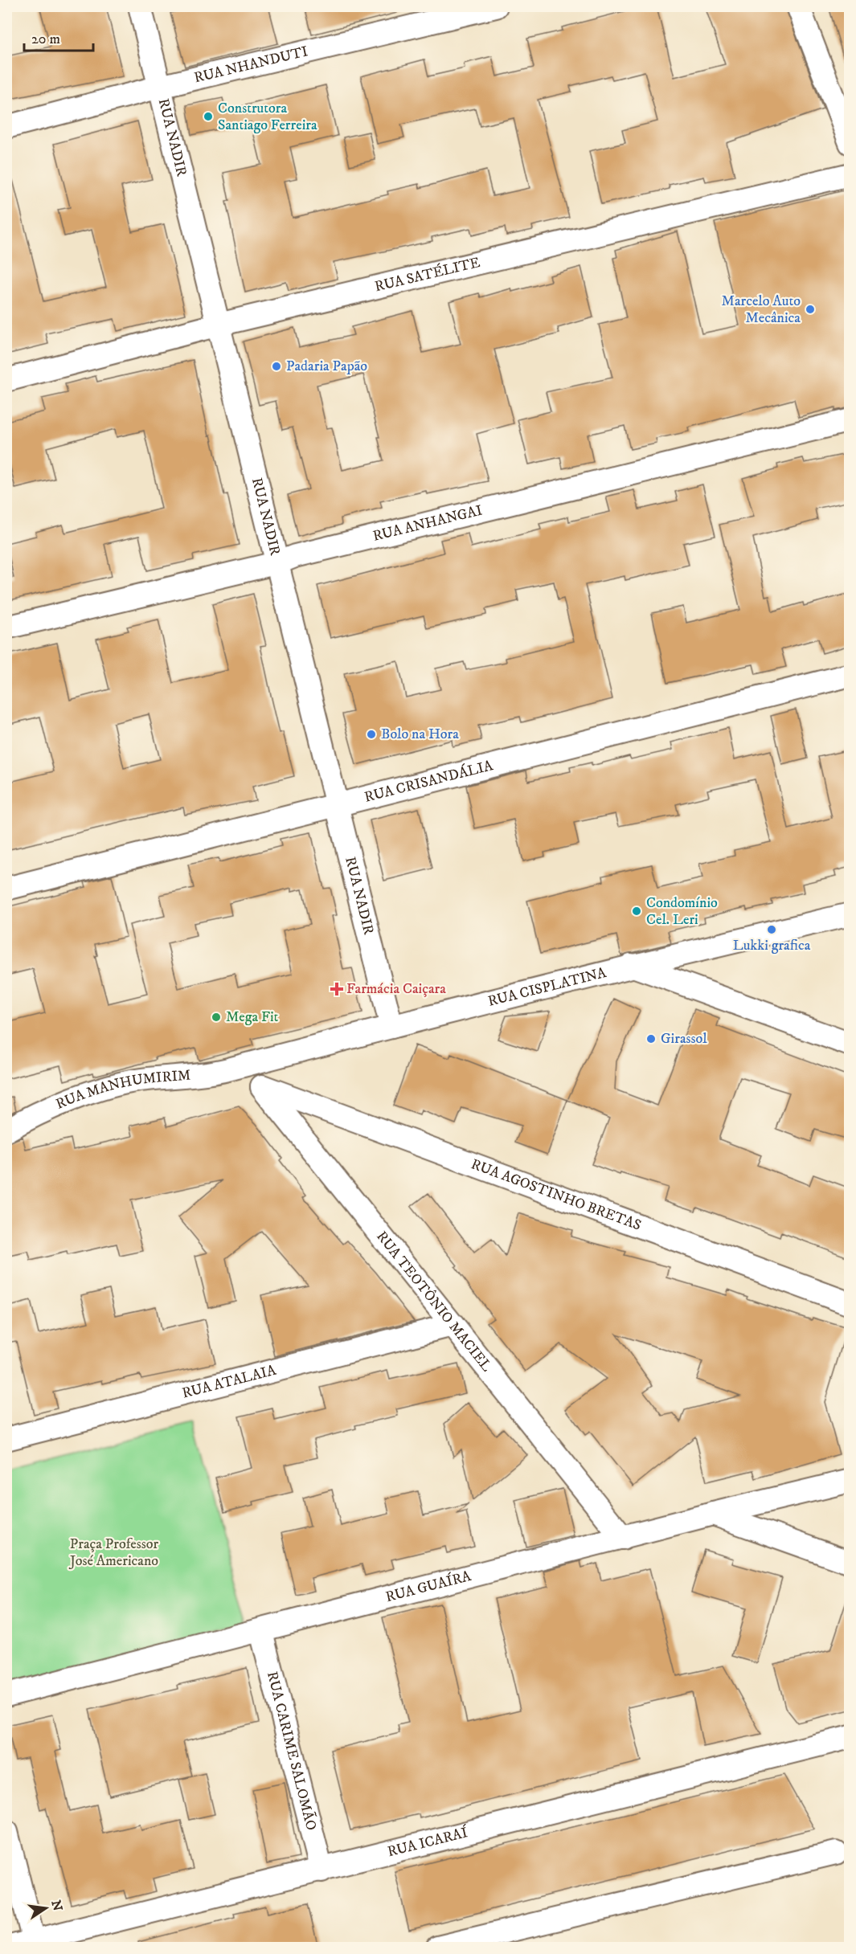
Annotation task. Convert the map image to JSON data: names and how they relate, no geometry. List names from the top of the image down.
{
  "streets": {
    "street": [
      "RUA NHANDUTI",
      "RUA NADIR",
      "RUA SATÉLITE",
      "RUA ANHANGAI",
      "RUA CRISANDÁLIA",
      "RUA CISPLATINA",
      "RUA MANHUMIRIM",
      "RUA AGOSTINHO BRETAS",
      "RUA TEOTÔNIO MACIEL",
      "RUA ATALAIA",
      "RUA GUAÍRA",
      "RUA CARIME SALOMÃO",
      "RUA ICARAÍ"
    ]
  },
  "crossings": [
    ["RUA NHANDUTI", "RUA NADIR"],
    ["RUA NADIR", "RUA SATÉLITE"],
    ["RUA NADIR", "RUA ANHANGAI"],
    ["RUA NADIR", "RUA CRISANDÁLIA"],
    ["RUA NADIR", "RUA CISPLATINA"],
    ["RUA CISPLATINA", "RUA MANHUMIRIM"],
    ["RUA CISPLATINA", "RUA TEOTÔNIO MACIEL"],
    ["RUA MANHUMIRIM", "RUA TEOTÔNIO MACIEL"],
    ["RUA AGOSTINHO BRETAS", "RUA TEOTÔNIO MACIEL"],
    ["RUA TEOTÔNIO MACIEL", "RUA ATALAIA"],
    ["RUA TEOTÔNIO MACIEL", "RUA GUAÍRA"],
    ["RUA GUAÍRA", "RUA CARIME SALOMÃO"],
    ["RUA CARIME SALOMÃO", "RUA ICARAÍ"]
  ],
  "parks": ["Praça Professor José Americano"],
  "places": {
    "other": [
      "Construtora Santiago Ferreira",
      "Marcelo Auto Mecânica",
      "Padaria Papão",
      "Bolo na Hora",
      "Condomínio Cel. Leri",
      "Lukki grafica",
      "Mega Fit",
      "Girassol"
    ],
    "health": ["Farmácia Caiçara"]
  },
  "scale_bar": "20 m",
  "north": "right"
}
